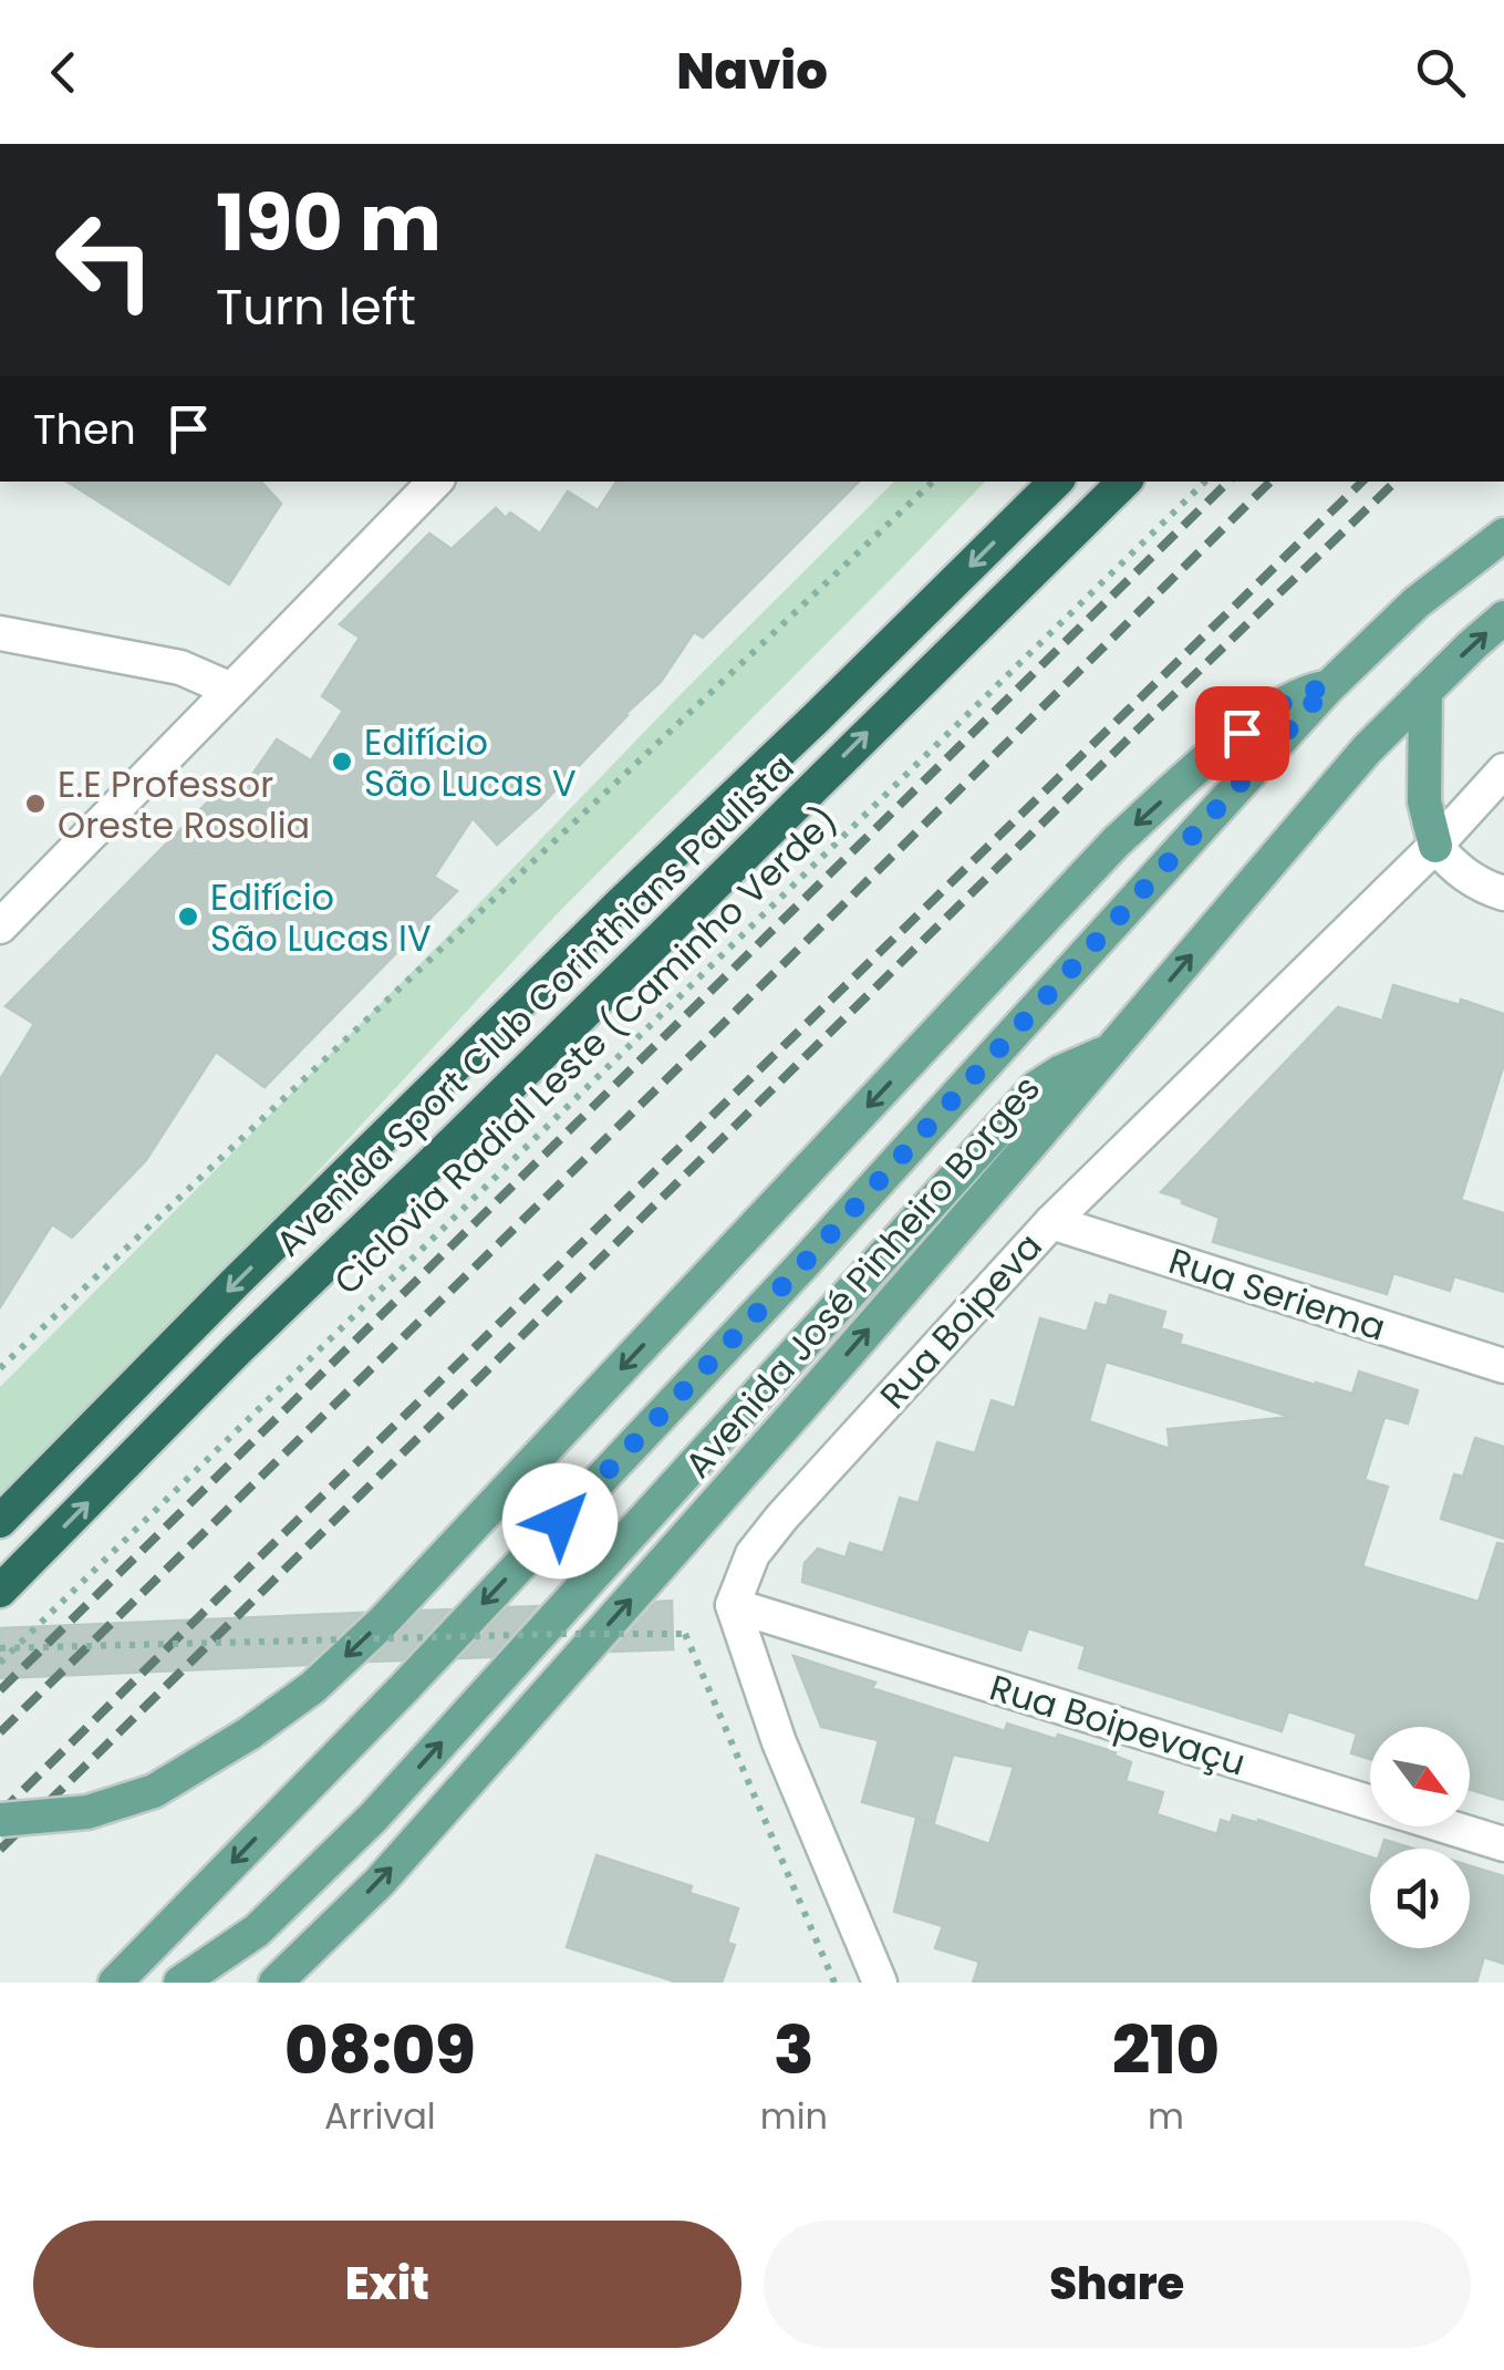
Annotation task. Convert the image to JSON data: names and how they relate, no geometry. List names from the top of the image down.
{
  "streets": {
    "highway": ["Avenida Sport Club Corinthians Paulista"],
    "main road": ["Avenida José Pinheiro Borges"],
    "street": ["Rua Seriema", "Rua Boipeva", "Rua Boipevaçu"],
    "path": ["Ciclovia Radial Leste (Caminho Verde)"]
  },
  "crossings": [
    ["Rua Seriema", "Rua Boipeva"],
    ["Rua Boipeva", "Rua Boipevaçu"]
  ],
  "places": ["Edifício São Lucas V", "E.E Professor Oreste Rosolia", "Edifício São Lucas IV"],
  "north": "bottom right",
  "page": {
    "header": "Navio",
    "turn": ["190 m", "Turn left"],
    "then": "Then",
    "eta": [
      "08:09",
      "Arrival",
      "3",
      "min",
      "210",
      "m"
    ],
    "buttons": ["Exit", "Share"]
  }
}
